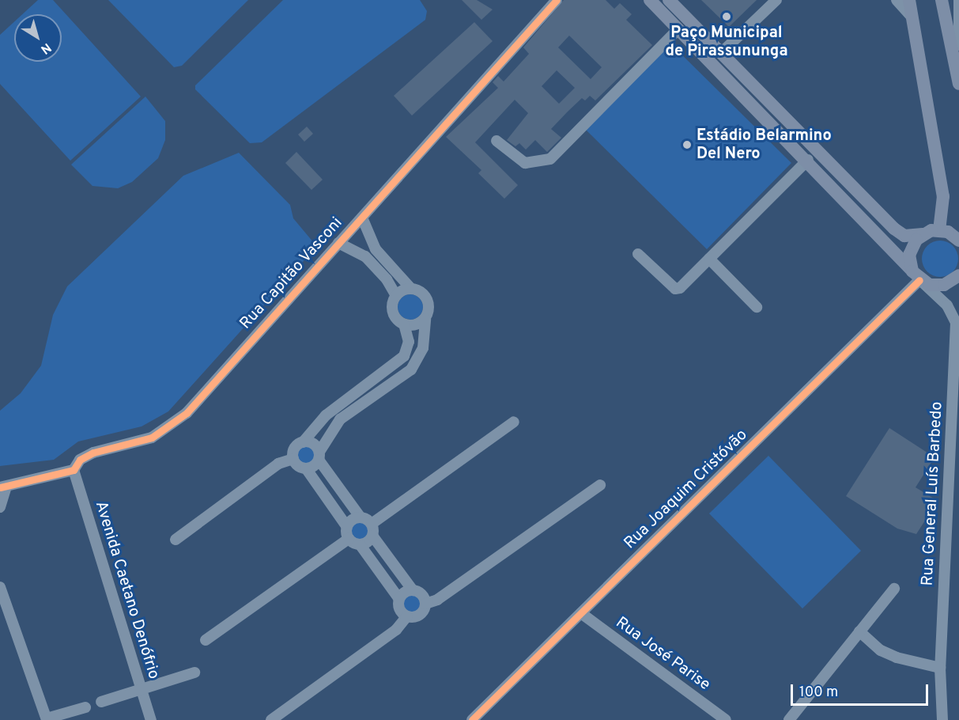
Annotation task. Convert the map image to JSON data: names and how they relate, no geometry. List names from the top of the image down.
{
  "streets": {
    "street": [
      "Rua Capitão Vasconi",
      "Rua Joaquim Cristóvão",
      "Rua General Luís Barbedo",
      "Avenida Caetano Denófrio",
      "Rua José Parise"
    ]
  },
  "crossings": [
    ["Rua Capitão Vasconi", "Avenida Caetano Denófrio"],
    ["Rua Joaquim Cristóvão", "Rua General Luís Barbedo"],
    ["Rua Joaquim Cristóvão", "Rua José Parise"]
  ],
  "places": ["Paço Municipal de Pirassununga", "Estádio Belarmino Del Nero"],
  "scale_bar": "100 m",
  "north": "bottom right"
}
